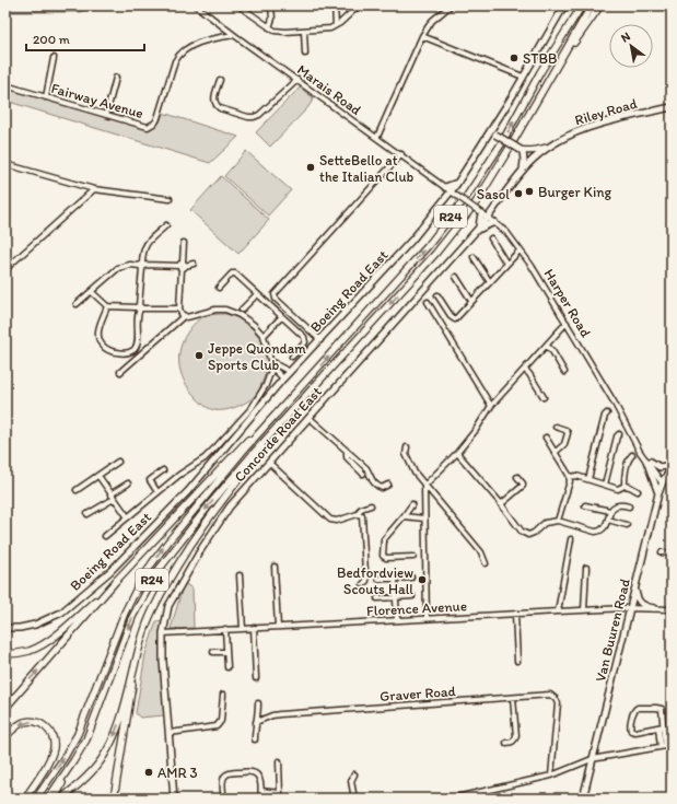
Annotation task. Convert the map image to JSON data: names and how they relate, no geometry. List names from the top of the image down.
{
  "streets": {
    "highway": ["R24"],
    "main road": [
      "Riley Road",
      "Boeing Road East",
      "Concorde Road East",
      "Van Buuren Road"
    ],
    "street": [
      "Marais Road",
      "Fairway Avenue",
      "Harper Road",
      "Florence Avenue",
      "Graver Road"
    ]
  },
  "crossings": [
    ["Marais Road", "Fairway Avenue"],
    ["Marais Road", "Boeing Road East"],
    ["Marais Road", "Harper Road"],
    ["Riley Road", "Concorde Road East"],
    ["Boeing Road East", "Harper Road"],
    ["Harper Road", "Concorde Road East"],
    ["Harper Road", "Van Buuren Road"],
    ["Concorde Road East", "Florence Avenue"],
    ["Florence Avenue", "Van Buuren Road"]
  ],
  "places": [
    "STBB",
    "SetteBello at the Italian Club",
    "Burger King",
    "Sasol",
    "Jeppe Quondam Sports Club",
    "Bedfordview Scouts Hall",
    "AMR 3"
  ],
  "scale_bar": "200 m",
  "north": "top left"
}
